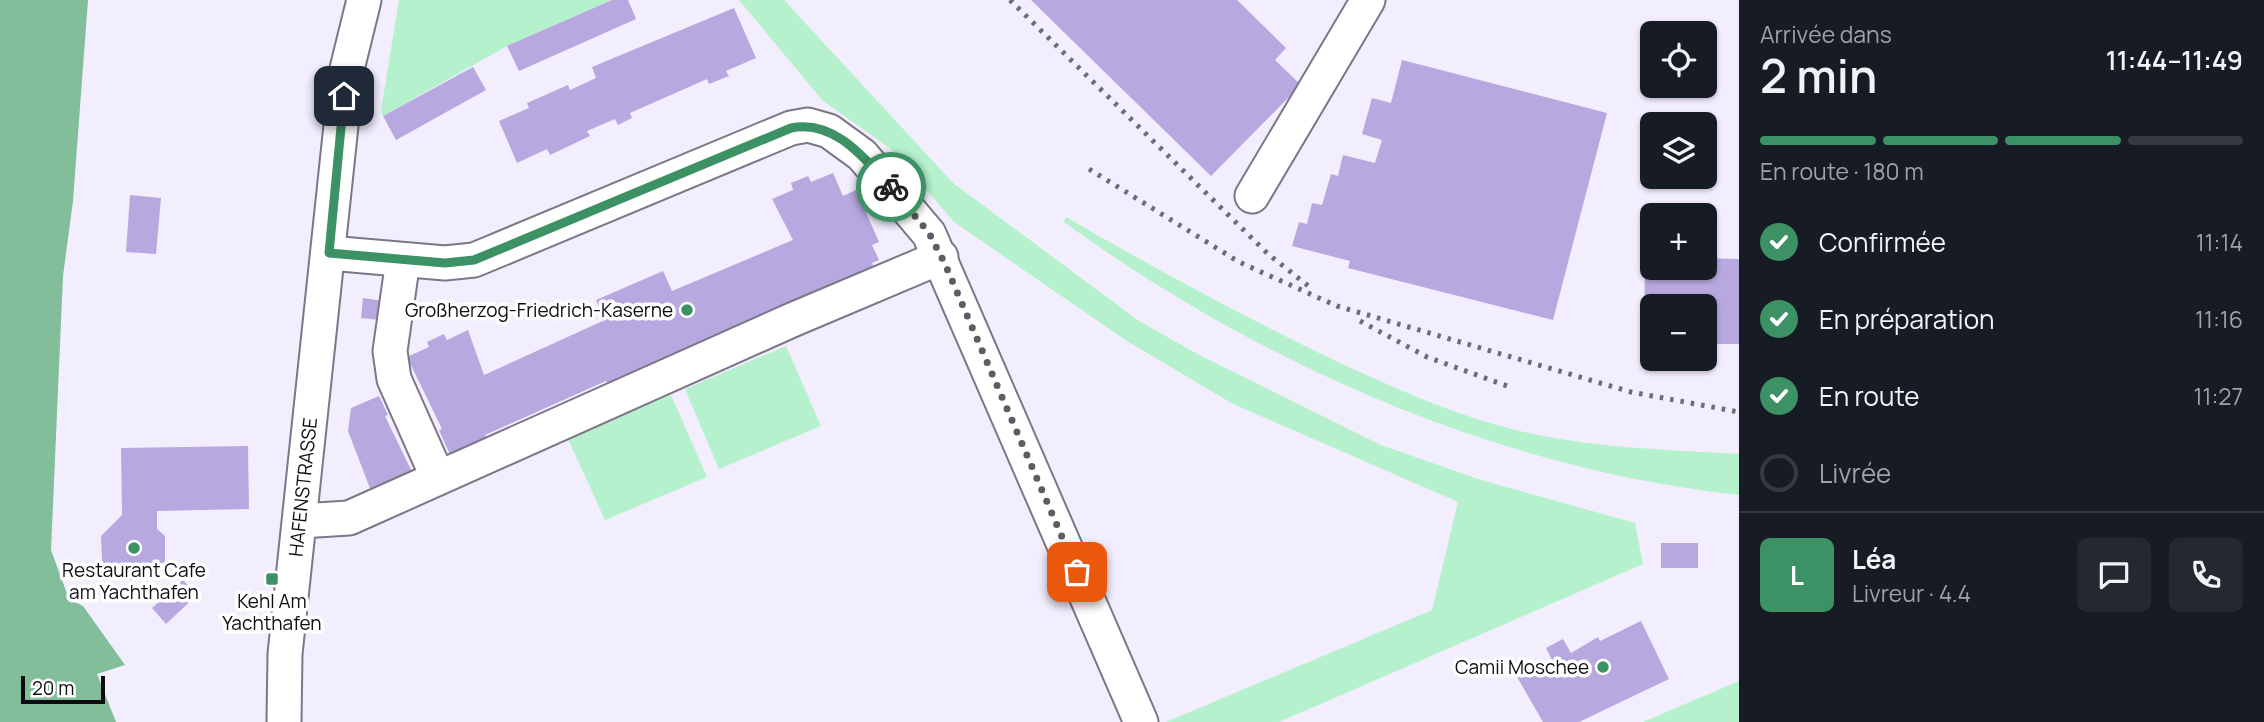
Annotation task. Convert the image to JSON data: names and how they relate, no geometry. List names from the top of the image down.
{
  "streets": {
    "street": ["HAFENSTRASSE"]
  },
  "places": {
    "other": ["Großherzog-Friedrich-Kaserne", "Restaurant Cafe am Yachthafen", "Camii Moschee"],
    "transit": ["Kehl Am Yachthafen"]
  },
  "scale_bar": "20 m",
  "page": {
    "heading": ["2 min", "Arrivée dans", "11:44–11:49"],
    "panel": ["Léa", "Livreur · 4.4"],
    "map_buttons": ["+", "−"],
    "bar": "En route · 180 m",
    "list": [
      ["Confirmée", "11:14"],
      ["En préparation", "11:16"],
      ["En route", "11:27"],
      "Livrée"
    ],
    "round": "L",
    "scale": "20 m"
  }
}
